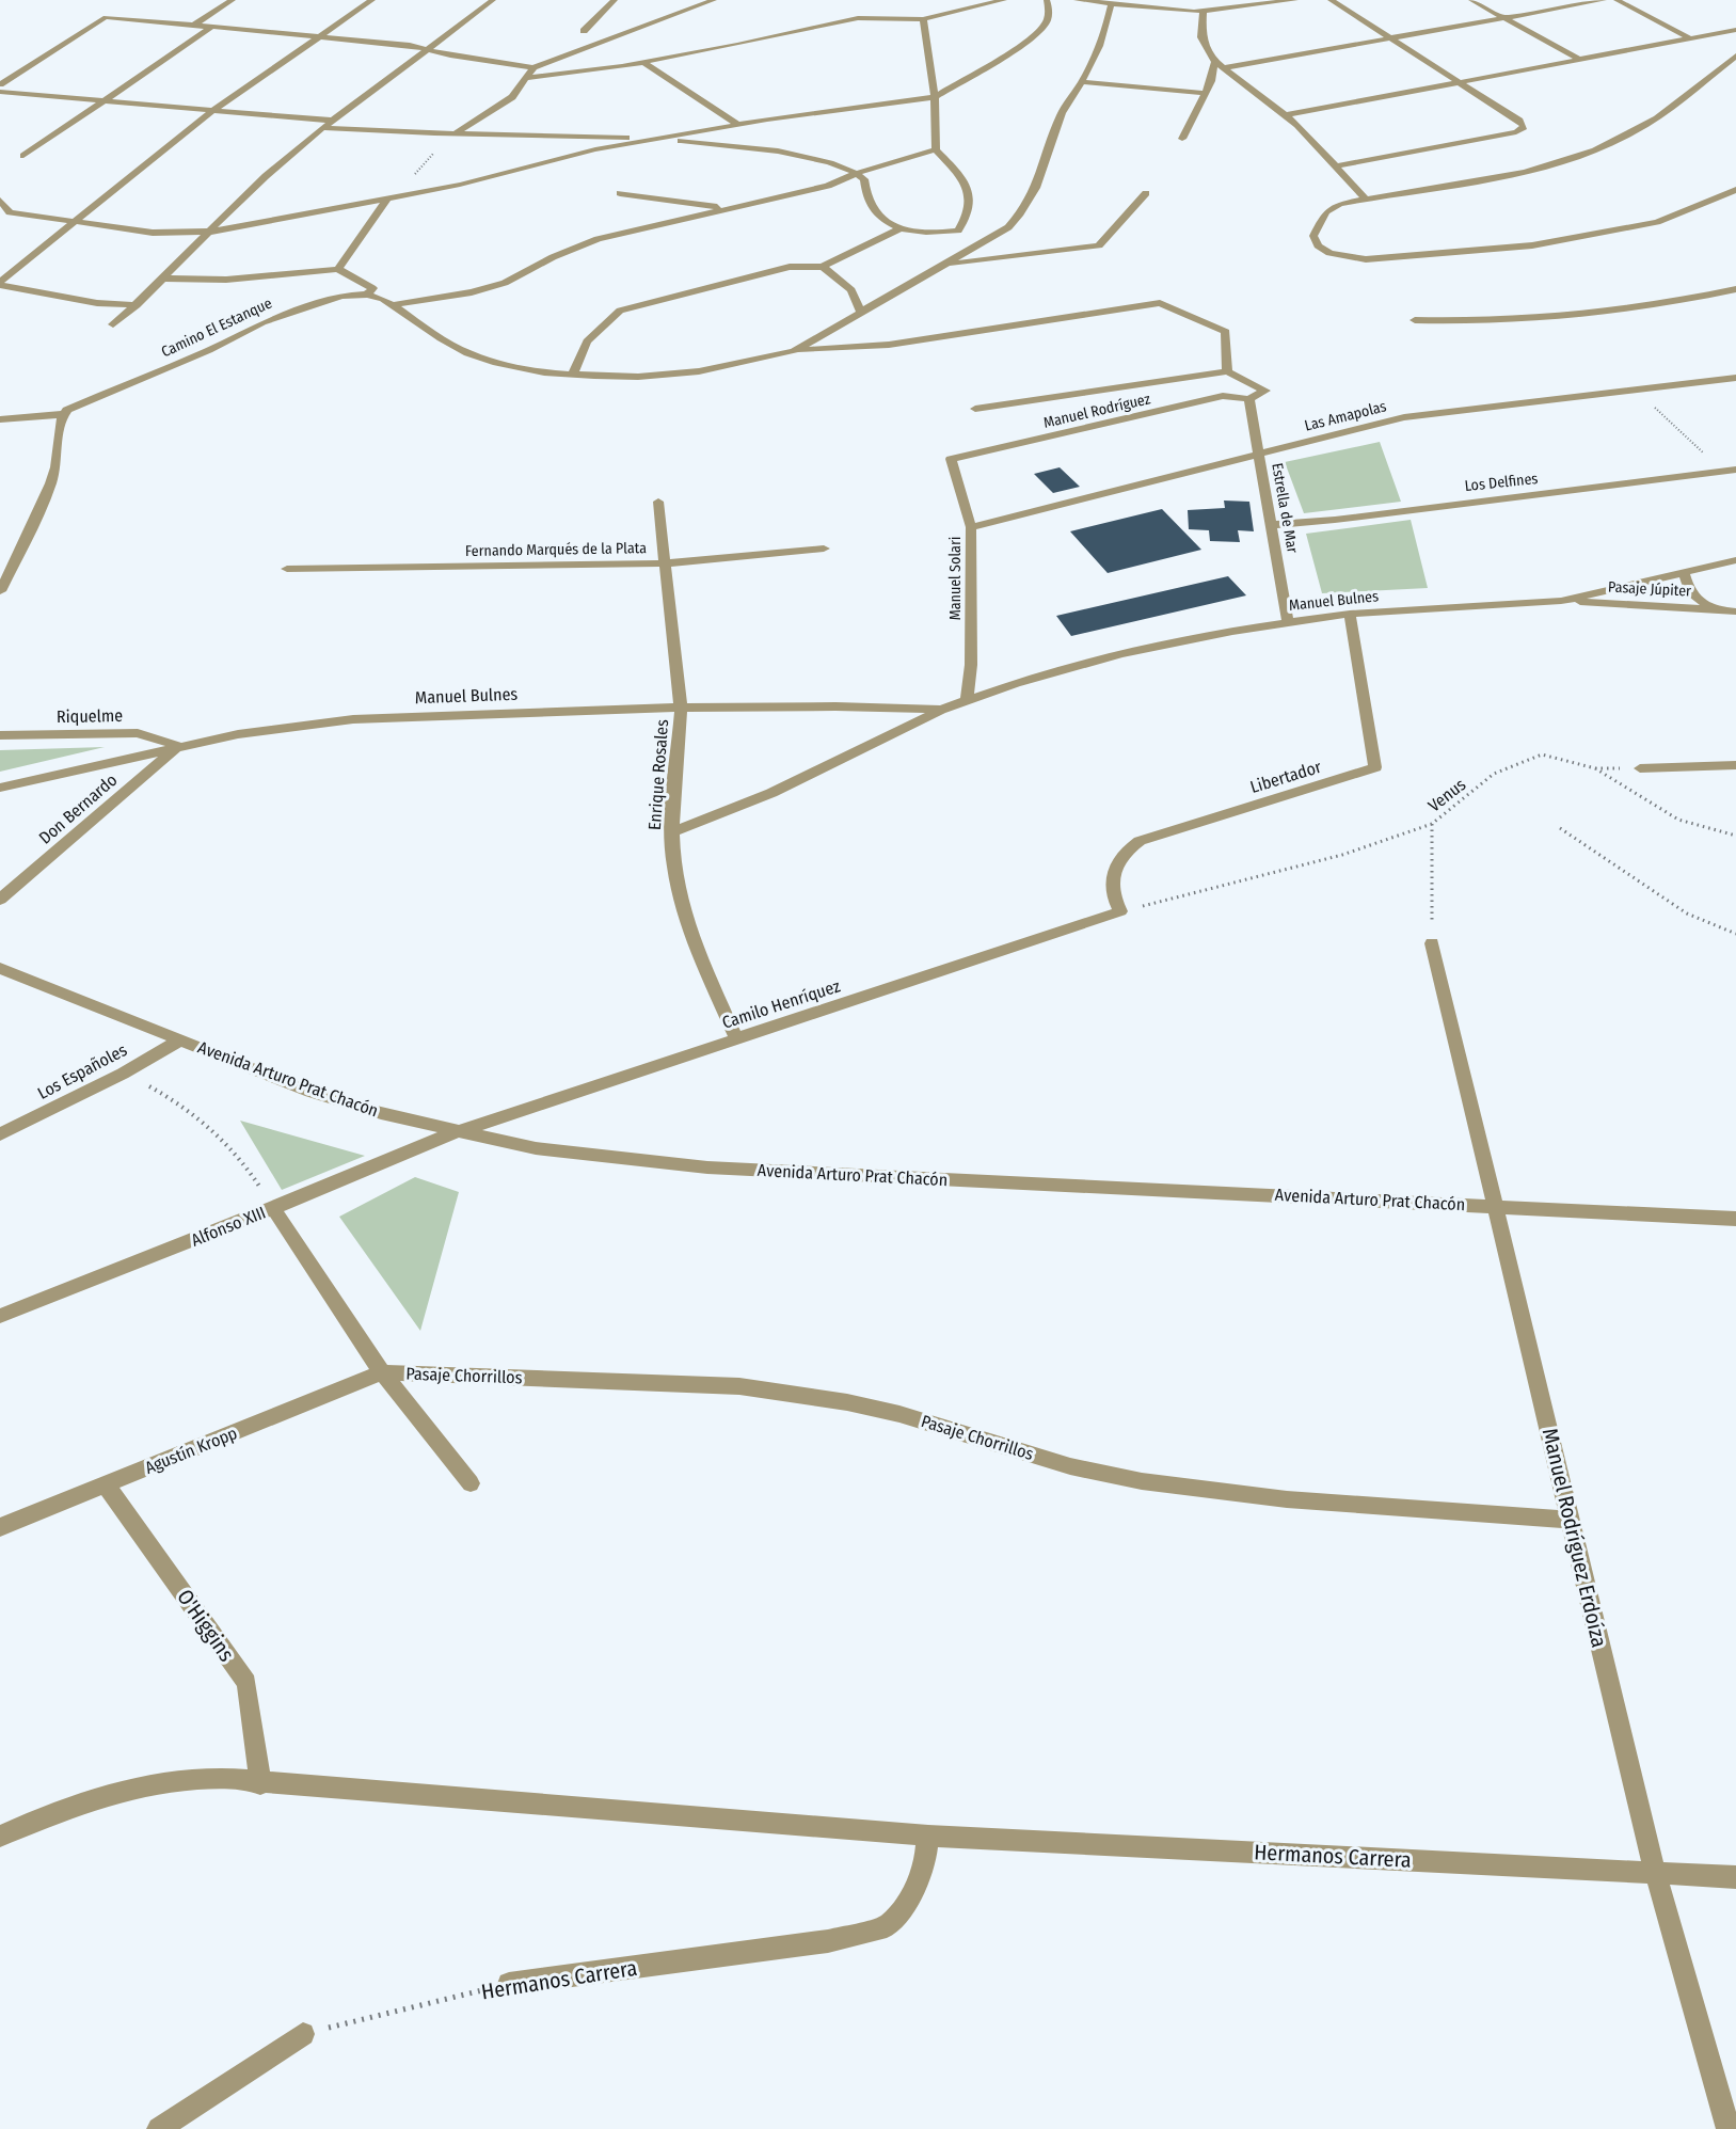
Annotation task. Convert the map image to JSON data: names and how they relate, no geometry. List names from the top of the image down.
{
  "streets": {
    "street": [
      "Camino El Estanque",
      "Manuel Rodríguez",
      "Las Amapolas",
      "Los Delfines",
      "Estrella de Mar",
      "Fernando Marqués de la Plata",
      "Manuel Solari",
      "Pasaje Júpiter",
      "Manuel Bulnes",
      "Riquelme",
      "Enrique Rosales",
      "Libertador",
      "Don Bernardo",
      "Camilo Henríquez",
      "Los Españoles",
      "Avenida Arturo Prat Chacón",
      "Alfonso XIII",
      "Pasaje Chorrillos",
      "Agustín Kropp",
      "Manuel Rodríguez Erdoíza",
      "O'Higgins",
      "Hermanos Carrera"
    ],
    "path": ["Venus"]
  },
  "crossings": [
    ["Manuel Rodríguez", "Estrella de Mar"],
    ["Manuel Rodríguez", "Manuel Solari"],
    ["Las Amapolas", "Estrella de Mar"],
    ["Las Amapolas", "Manuel Solari"],
    ["Los Delfines", "Estrella de Mar"],
    ["Estrella de Mar", "Manuel Bulnes"],
    ["Fernando Marqués de la Plata", "Enrique Rosales"],
    ["Manuel Solari", "Manuel Bulnes"],
    ["Pasaje Júpiter", "Manuel Bulnes"],
    ["Manuel Bulnes", "Riquelme"],
    ["Manuel Bulnes", "Enrique Rosales"],
    ["Manuel Bulnes", "Libertador"],
    ["Manuel Bulnes", "Don Bernardo"],
    ["Riquelme", "Don Bernardo"],
    ["Enrique Rosales", "Camilo Henríquez"],
    ["Libertador", "Venus"],
    ["Libertador", "Camilo Henríquez"],
    ["Venus", "Camilo Henríquez"],
    ["Camilo Henríquez", "Avenida Arturo Prat Chacón"],
    ["Camilo Henríquez", "Alfonso XIII"],
    ["Los Españoles", "Avenida Arturo Prat Chacón"],
    ["Avenida Arturo Prat Chacón", "Alfonso XIII"],
    ["Avenida Arturo Prat Chacón", "Manuel Rodríguez Erdoíza"],
    ["Pasaje Chorrillos", "Agustín Kropp"],
    ["Pasaje Chorrillos", "Manuel Rodríguez Erdoíza"],
    ["Agustín Kropp", "O'Higgins"],
    ["Manuel Rodríguez Erdoíza", "Hermanos Carrera"],
    ["O'Higgins", "Hermanos Carrera"]
  ]
}
